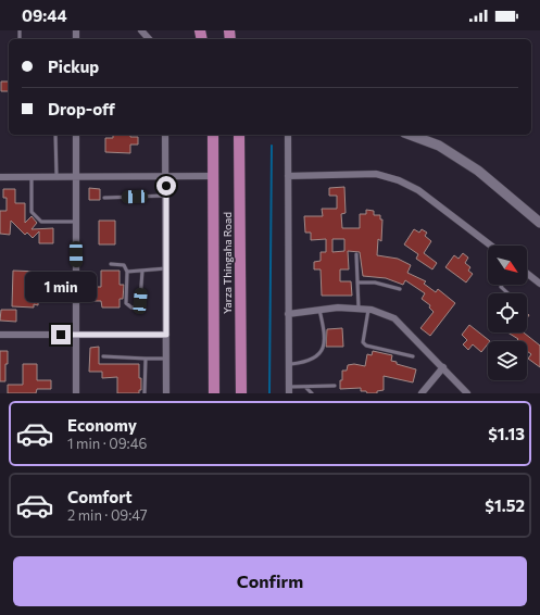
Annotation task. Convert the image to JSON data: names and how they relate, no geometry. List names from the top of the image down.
{
  "streets": {
    "main road": ["Yarza Thingaha Road"]
  },
  "north": "bottom right",
  "page": {
    "status": "09:44",
    "banner": ["Pickup", "Drop-off"],
    "bubble": "1 min",
    "list": [
      {
        "name": "Economy",
        "note": "1 min · 09:46",
        "value": "$1.13"
      },
      {
        "name": "Comfort",
        "note": "2 min · 09:47",
        "value": "$1.52"
      }
    ],
    "buttons": "Confirm"
  }
}
